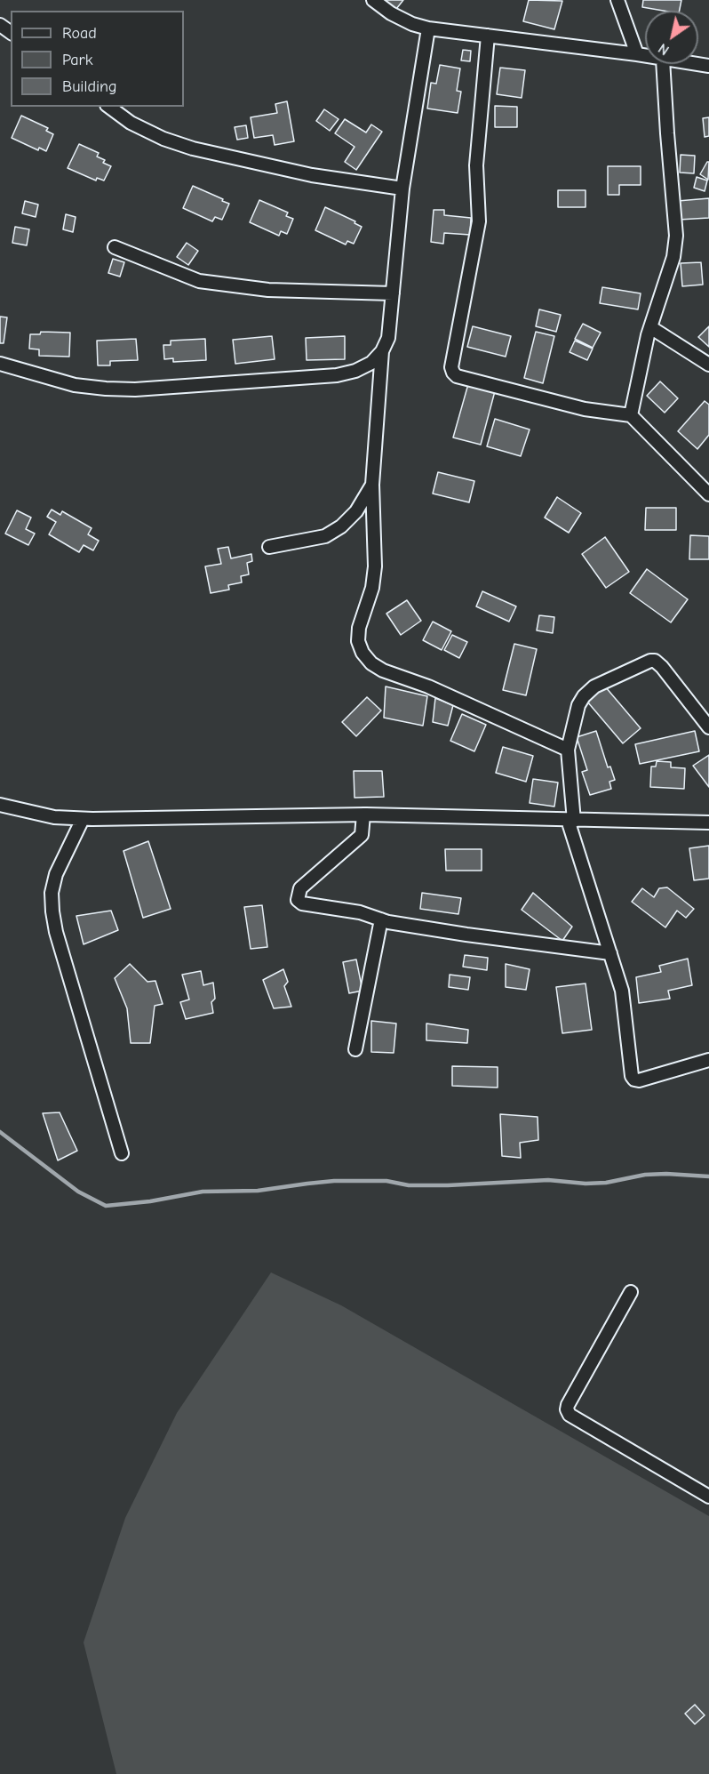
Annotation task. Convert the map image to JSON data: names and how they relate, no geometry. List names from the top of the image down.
{
  "legend": ["Road", "Park", "Building"],
  "north": "bottom left"
}
